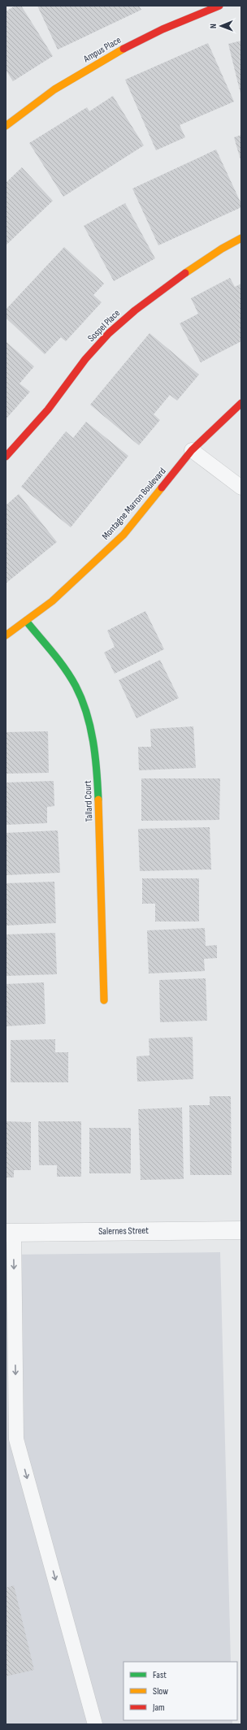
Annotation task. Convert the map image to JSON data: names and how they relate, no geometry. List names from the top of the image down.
{
  "streets": {
    "street": [
      "Ampus Place",
      "Sospel Place",
      "Montagne Marron Boulevard",
      "Tallard Court",
      "Salernes Street"
    ]
  },
  "crossings": [
    ["Montagne Marron Boulevard", "Tallard Court"]
  ],
  "legend": ["Fast", "Slow", "Jam"],
  "north": "left"
}
